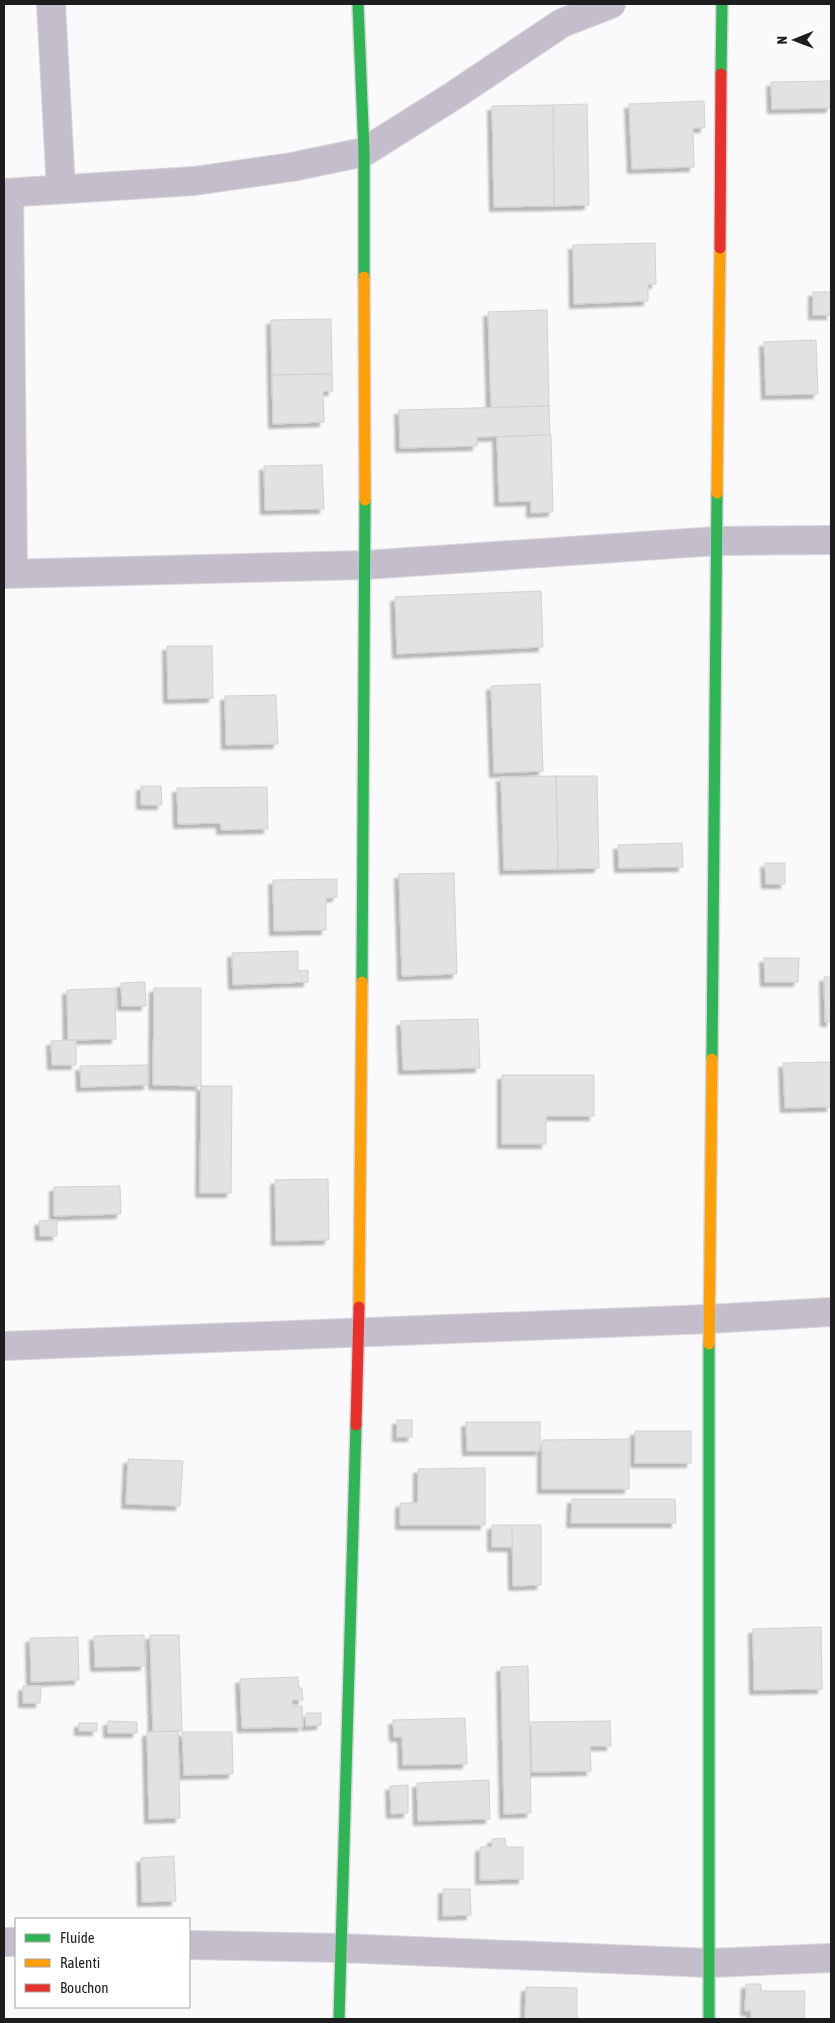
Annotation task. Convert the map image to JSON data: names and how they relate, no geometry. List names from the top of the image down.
{
  "legend": ["Fluide", "Ralenti", "Bouchon"],
  "north": "left"
}
